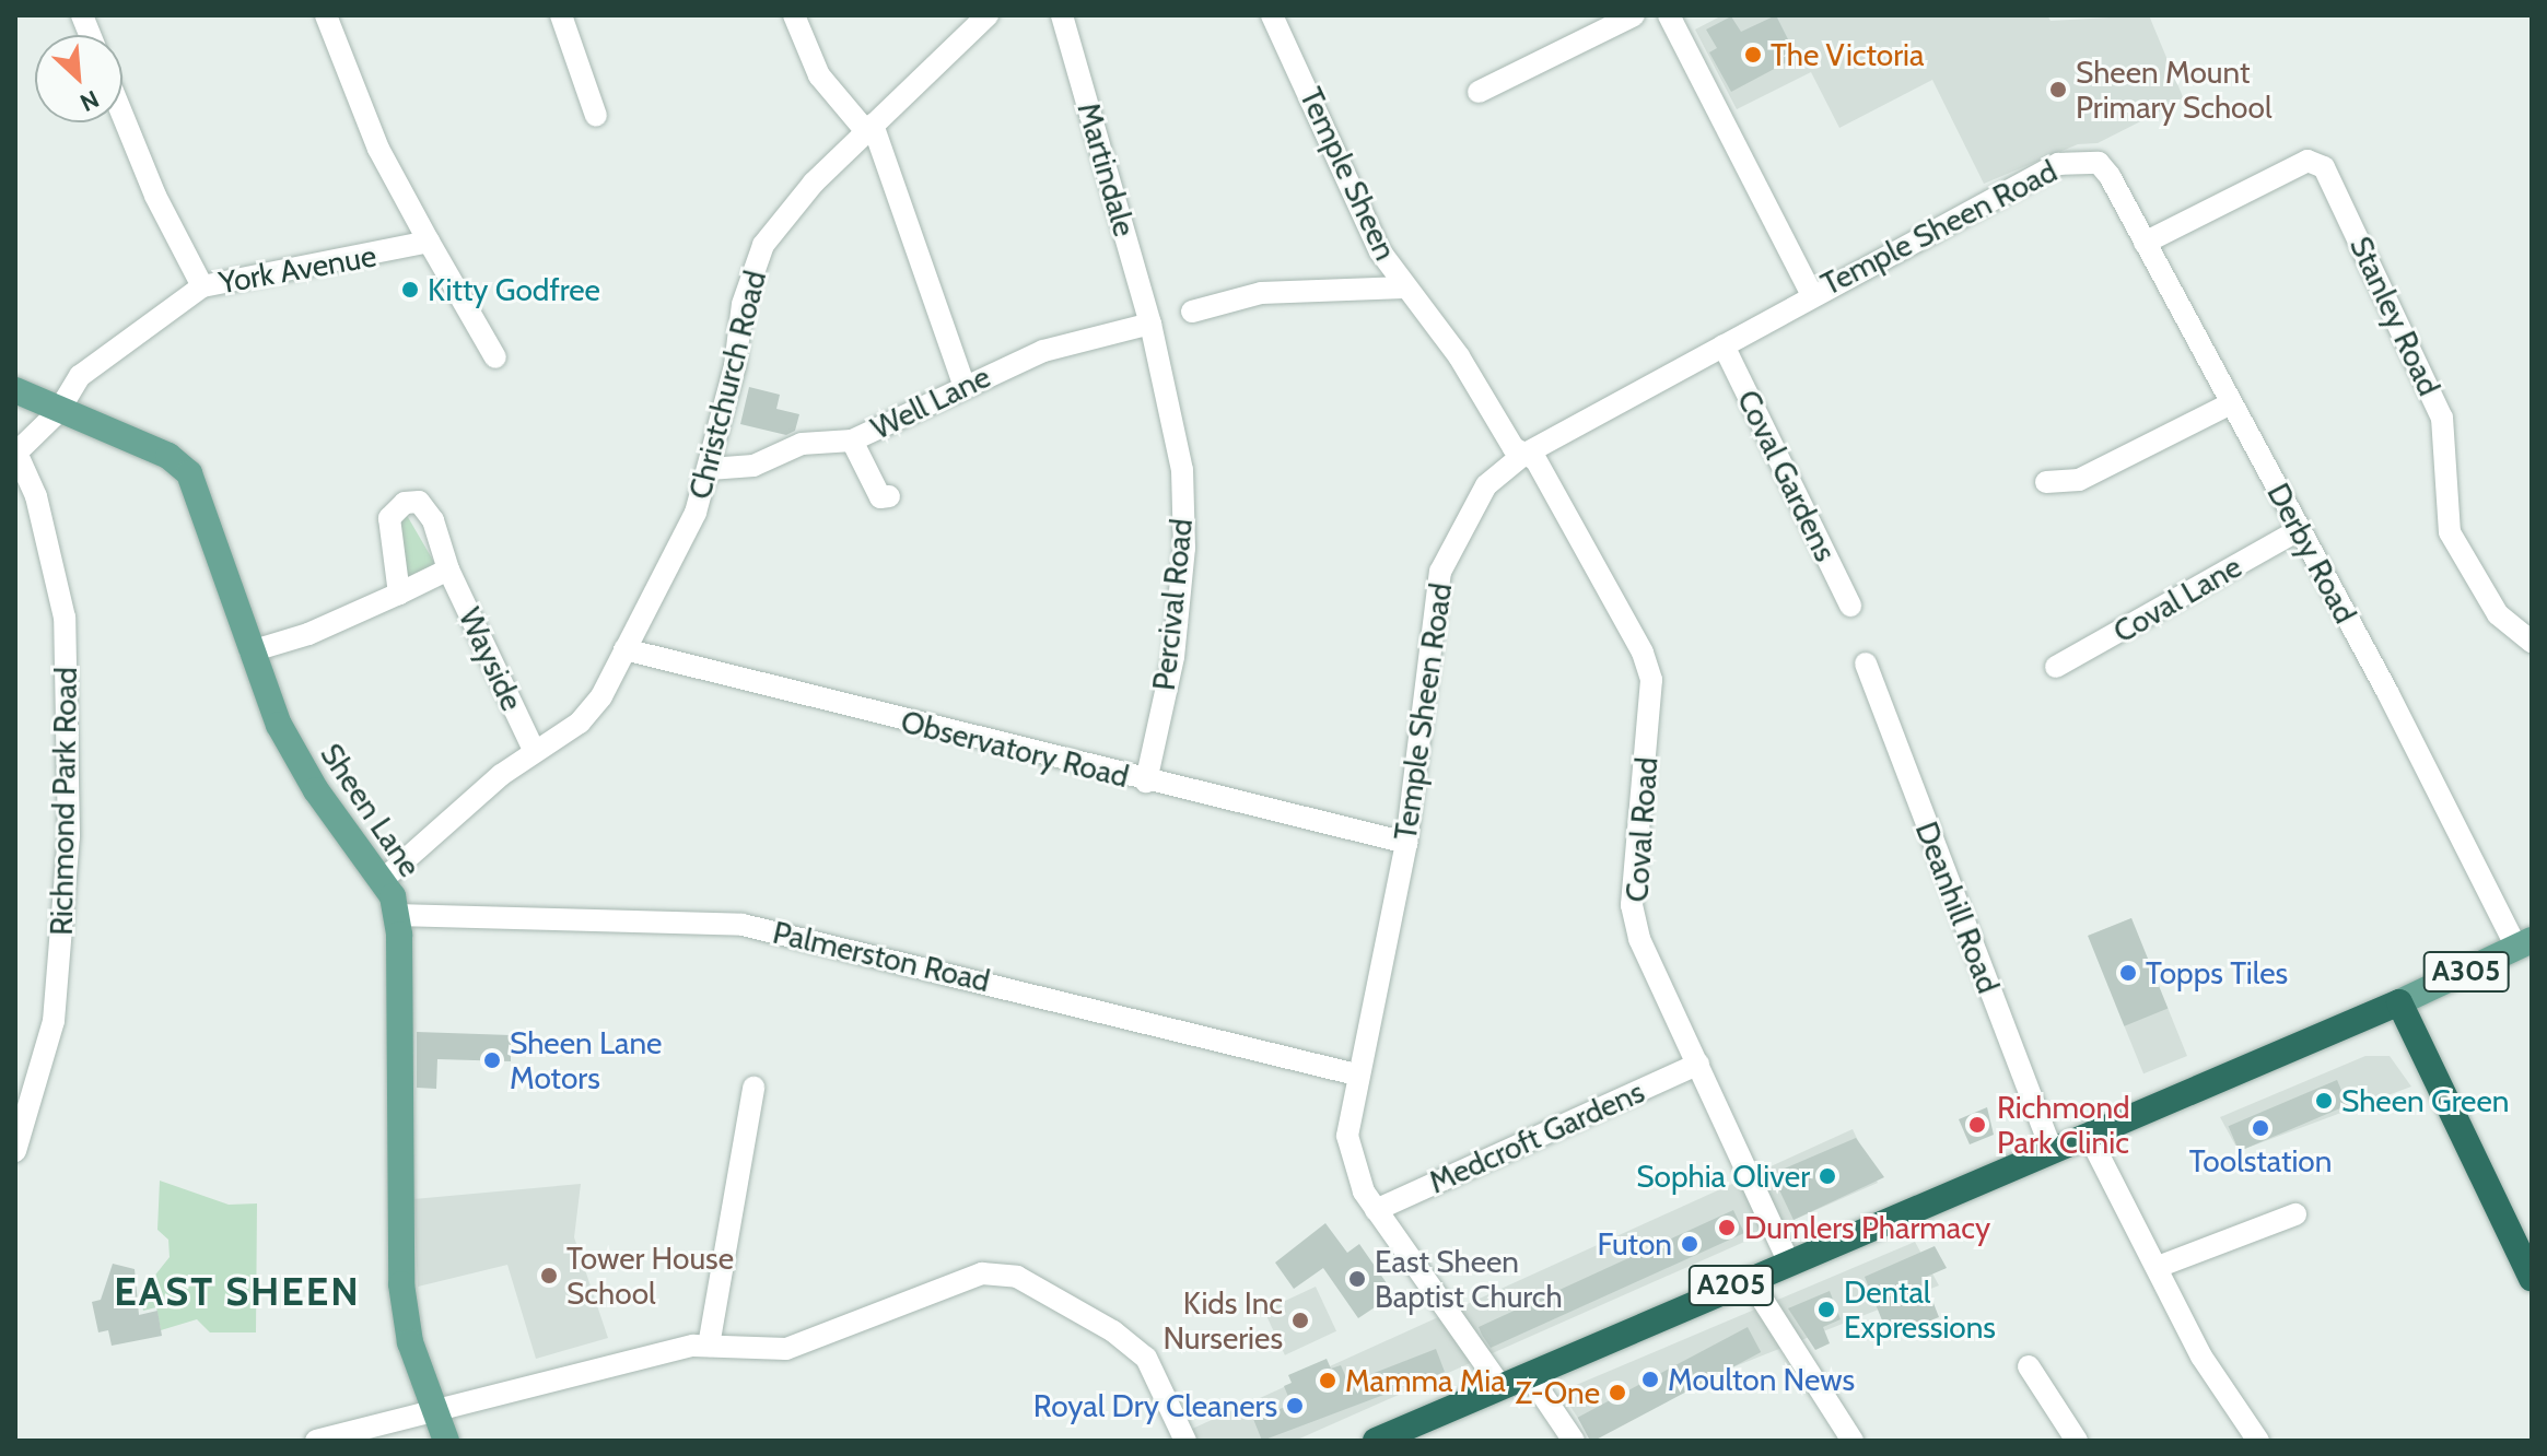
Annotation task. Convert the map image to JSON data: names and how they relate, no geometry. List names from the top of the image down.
{
  "streets": {
    "highway": ["A205"],
    "main road": ["Sheen Lane", "A305"],
    "street": [
      "Martindale",
      "Temple Sheen",
      "Temple Sheen Road",
      "York Avenue",
      "Stanley Road",
      "Christchurch Road",
      "Well Lane",
      "Coval Gardens",
      "Derby Road",
      "Coval Lane",
      "Percival Road",
      "Wayside",
      "Observatory Road",
      "Richmond Park Road",
      "Coval Road",
      "Deanhill Road",
      "Palmerston Road",
      "Medcroft Gardens"
    ]
  },
  "crossings": [
    ["Martindale", "Well Lane"],
    ["Martindale", "Percival Road"],
    ["Temple Sheen", "Temple Sheen Road"],
    ["Temple Sheen", "Coval Road"],
    ["Temple Sheen Road", "Coval Gardens"],
    ["Temple Sheen Road", "Derby Road"],
    ["Temple Sheen Road", "Observatory Road"],
    ["Temple Sheen Road", "Coval Road"],
    ["Temple Sheen Road", "Palmerston Road"],
    ["Temple Sheen Road", "Medcroft Gardens"],
    ["Temple Sheen Road", "A205"],
    ["York Avenue", "Richmond Park Road"],
    ["York Avenue", "Sheen Lane"],
    ["Stanley Road", "Derby Road"],
    ["Christchurch Road", "Well Lane"],
    ["Christchurch Road", "Wayside"],
    ["Christchurch Road", "Observatory Road"],
    ["Christchurch Road", "Sheen Lane"],
    ["Well Lane", "Percival Road"],
    ["Derby Road", "Coval Lane"],
    ["Derby Road", "A305"],
    ["Percival Road", "Observatory Road"],
    ["Wayside", "Sheen Lane"],
    ["Sheen Lane", "Palmerston Road"],
    ["Coval Road", "Medcroft Gardens"],
    ["Coval Road", "A205"],
    ["Deanhill Road", "A205"],
    ["A305", "A205"]
  ],
  "districts": ["EAST SHEEN"],
  "places": [
    "The Victoria",
    "Sheen Mount Primary School",
    "Kitty Godfree",
    "Topps Tiles",
    "Sheen Lane Motors",
    "Sheen Green",
    "Richmond Park Clinic",
    "Toolstation",
    "Sophia Oliver",
    "Dumlers Pharmacy",
    "Futon",
    "Tower House School",
    "East Sheen Baptist Church",
    "Dental Expressions",
    "Kids Inc Nurseries",
    "Moulton News",
    "Mamma Mia",
    "Z-One",
    "Royal Dry Cleaners"
  ],
  "north": "bottom right"
}
